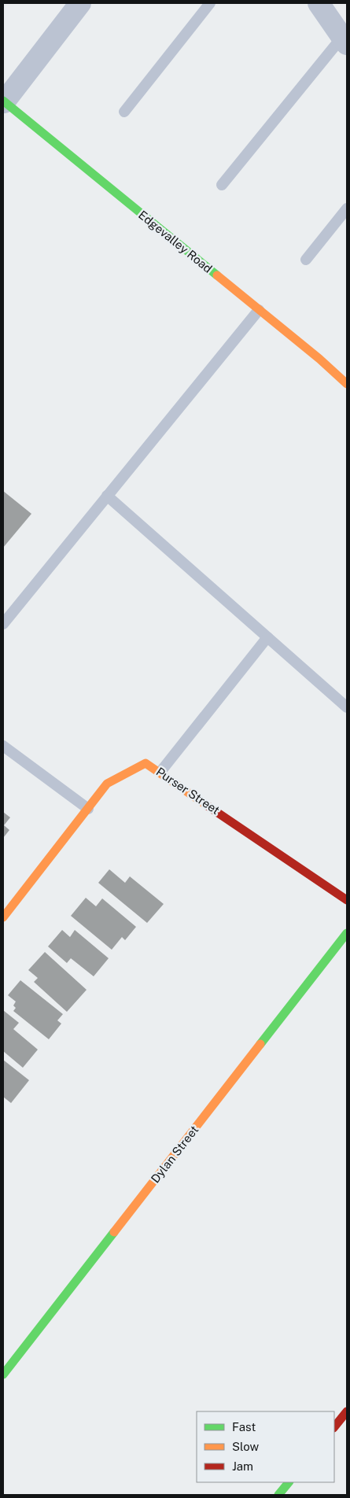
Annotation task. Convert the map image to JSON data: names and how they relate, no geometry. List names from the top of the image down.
{
  "streets": {
    "street": ["Edgevalley Road", "Purser Street", "Dylan Street"]
  },
  "legend": ["Fast", "Slow", "Jam"]
}
